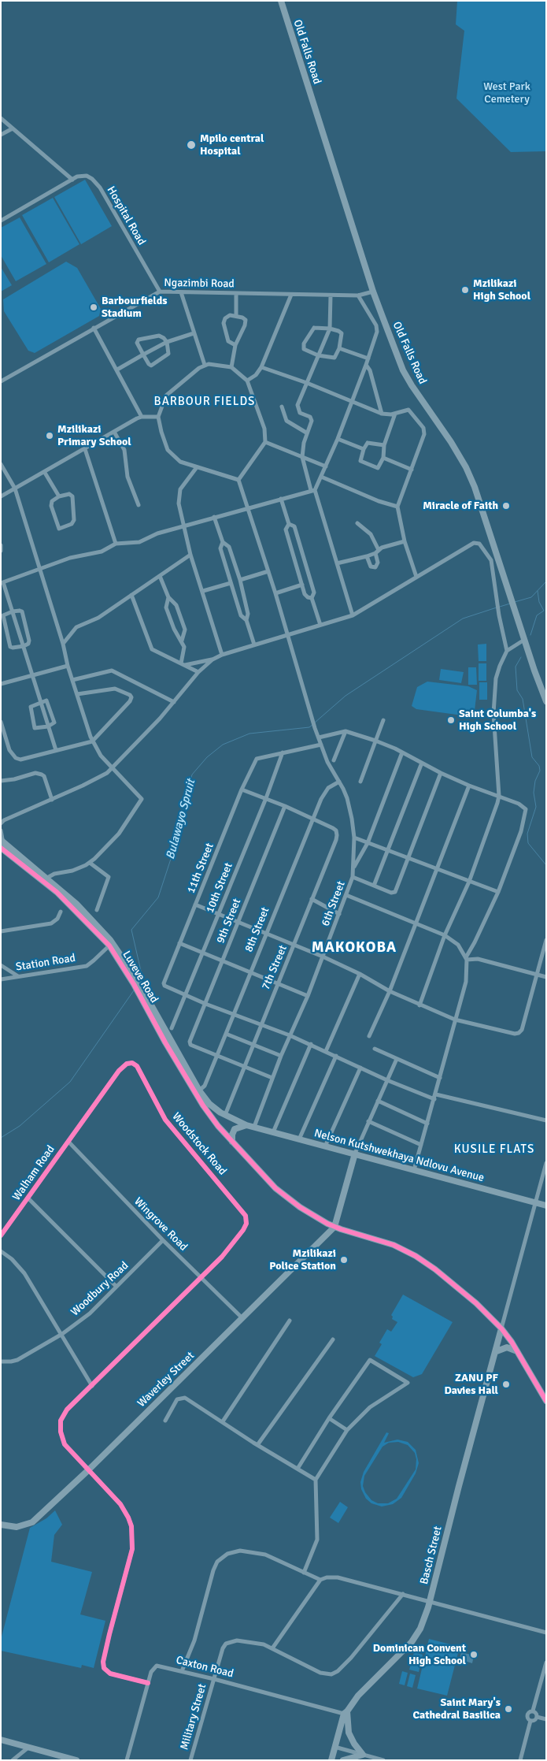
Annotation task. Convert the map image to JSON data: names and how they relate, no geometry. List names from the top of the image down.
{
  "streets": {
    "street": [
      "Old Falls Road",
      "Hospital Road",
      "Ngazimbi Road",
      "11th Street",
      "10th Street",
      "6th Street",
      "9th Street",
      "8th Street",
      "Station Road",
      "7th Street",
      "Luveve Road",
      "Woodstock Road",
      "Nelson Kutshwekhaya Ndlovu Avenue",
      "Walham Road",
      "Wingrove Road",
      "Woodbury Road",
      "Waverley Street",
      "Basch Street",
      "Caxton Road",
      "Military Street"
    ]
  },
  "crossings": [
    ["Old Falls Road", "Ngazimbi Road"],
    ["Hospital Road", "Ngazimbi Road"],
    ["11th Street", "10th Street"],
    ["6th Street", "8th Street"],
    ["6th Street", "Nelson Kutshwekhaya Ndlovu Avenue"],
    ["9th Street", "8th Street"],
    ["8th Street", "7th Street"],
    ["8th Street", "Luveve Road"],
    ["Station Road", "Luveve Road"],
    ["7th Street", "Luveve Road"],
    ["Luveve Road", "Nelson Kutshwekhaya Ndlovu Avenue"],
    ["Luveve Road", "Waverley Street"],
    ["Luveve Road", "Basch Street"],
    ["Woodstock Road", "Walham Road"],
    ["Woodstock Road", "Wingrove Road"],
    ["Walham Road", "Wingrove Road"],
    ["Wingrove Road", "Woodbury Road"],
    ["Wingrove Road", "Waverley Street"],
    ["Basch Street", "Caxton Road"],
    ["Caxton Road", "Military Street"]
  ],
  "districts": ["BARBOUR FIELDS", "MAKOKOBA", "KUSILE FLATS"],
  "water": ["Bulawayo Spruit"],
  "parks": ["West Park Cemetery"],
  "places": [
    "Mpilo central Hospital",
    "Mzilikazi High School",
    "Barbourfields Stadium",
    "Mzilikazi Primary School",
    "Miracle of Faith",
    "Saint Columba's High School",
    "Mzilikazi Police Station",
    "ZANU PF Davies Hall",
    "Dominican Convent High School",
    "Saint Mary's Cathedral Basilica"
  ]
}
